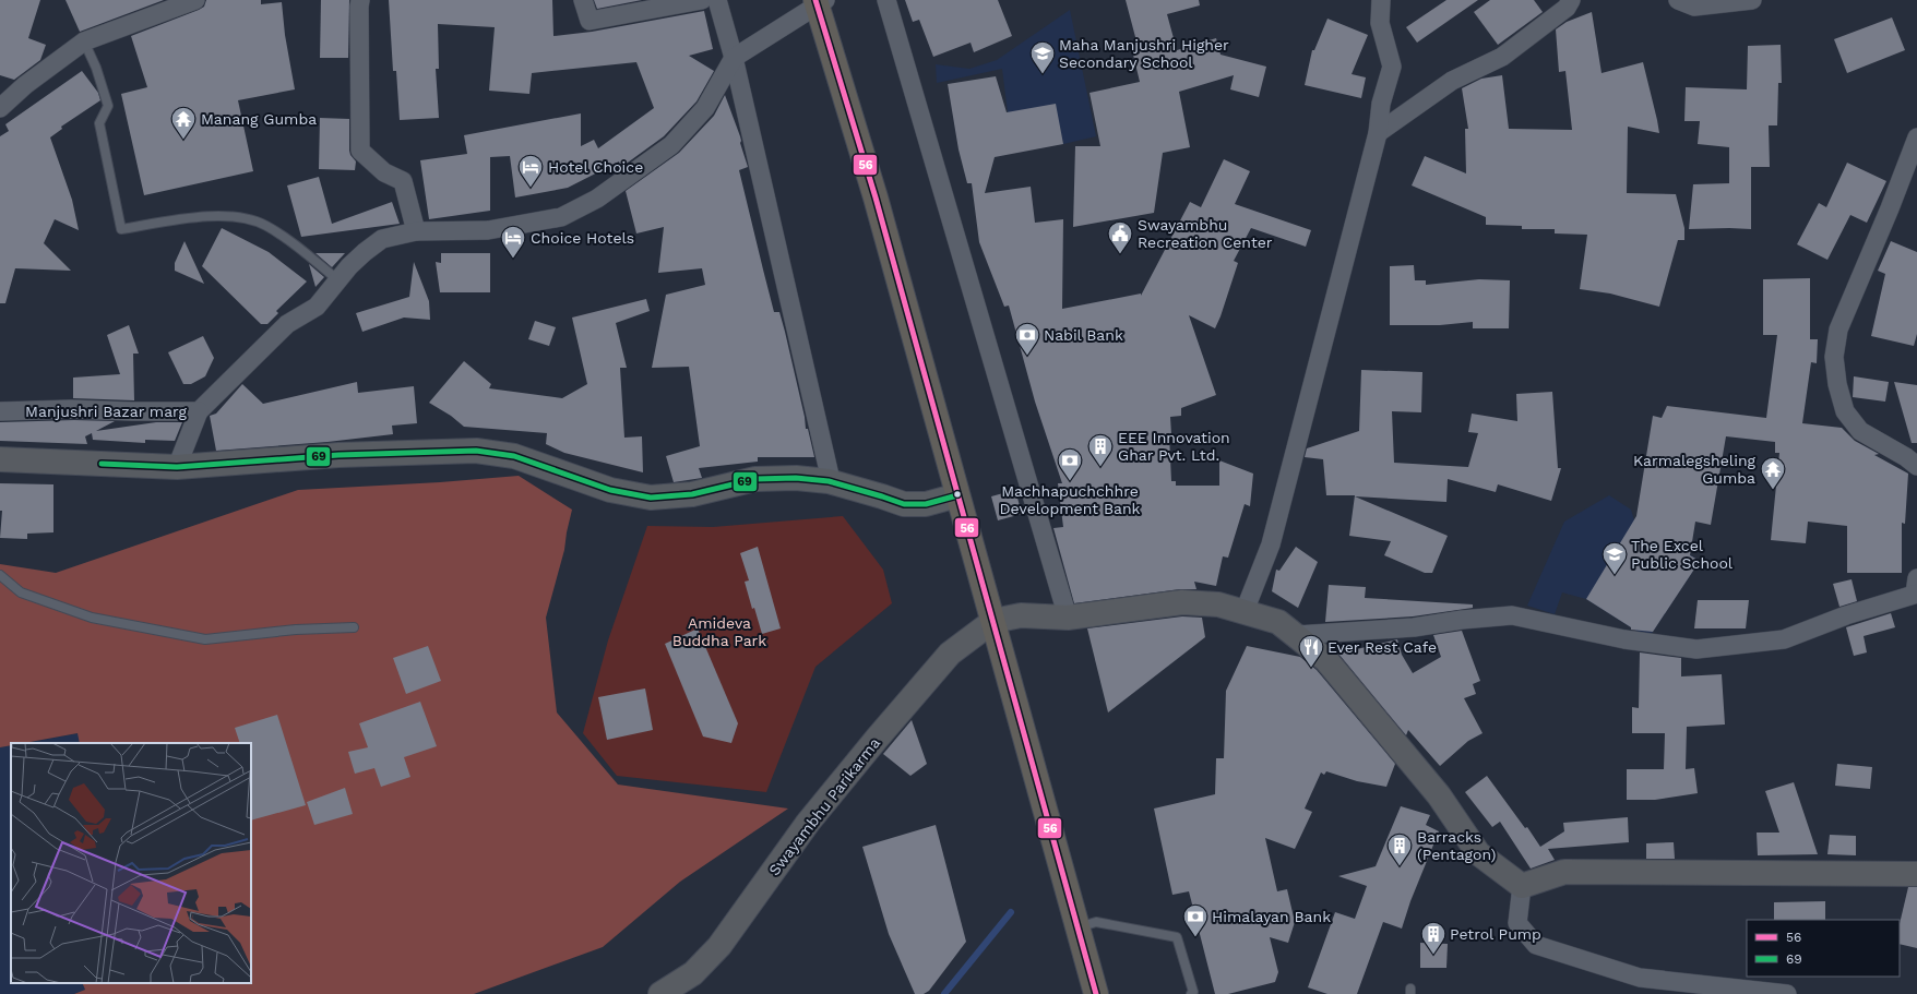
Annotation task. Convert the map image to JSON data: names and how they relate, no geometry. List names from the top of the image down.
{
  "streets": {
    "main road": ["Swayambhu Parikarma"],
    "street": ["Manjushri Bazar marg"]
  },
  "parks": ["Amideva Buddha Park"],
  "places": {
    "school or university": ["Maha Manjushri Higher Secondary School", "The Excel Public School"],
    "temple": ["Manang Gumba", "Karmalegsheling Gumba"],
    "hotel": ["Hotel Choice", "Choice Hotels"],
    "public building": ["Swayambhu Recreation Center"],
    "bank": ["Nabil Bank", "Machhapuchchhre Development Bank", "Himalayan Bank"],
    "building": ["EEE Innovation Ghar Pvt. Ltd.", "Barracks (Pentagon)", "Petrol Pump"],
    "restaurant": ["Ever Rest Cafe"]
  },
  "lines": ["transit line 56", "transit line 69"],
  "legend": ["56", "69"]
}
